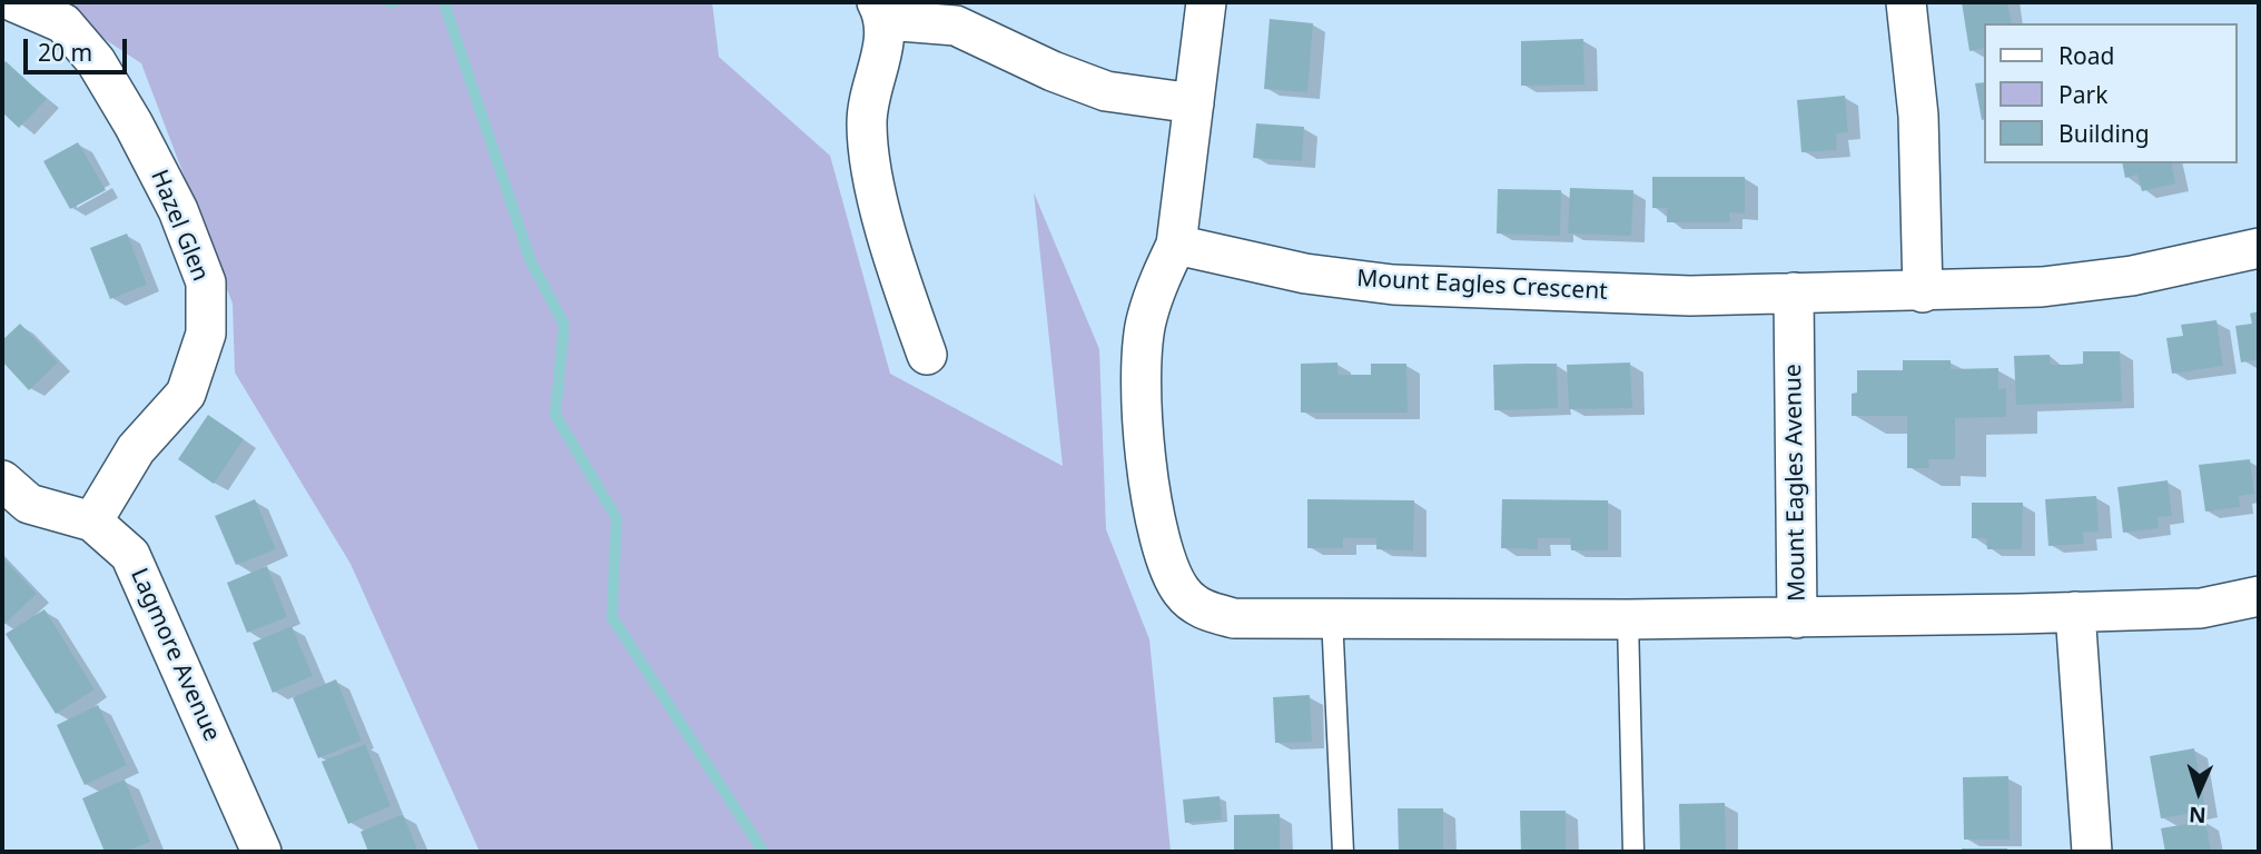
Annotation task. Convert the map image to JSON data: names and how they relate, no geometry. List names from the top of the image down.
{
  "streets": {
    "street": [
      "Hazel Glen",
      "Mount Eagles Crescent",
      "Mount Eagles Avenue",
      "Lagmore Avenue"
    ]
  },
  "crossings": [
    ["Hazel Glen", "Lagmore Avenue"],
    ["Mount Eagles Crescent", "Mount Eagles Avenue"]
  ],
  "legend": ["Road", "Park", "Building"],
  "scale_bar": "20 m",
  "north": "bottom"
}
